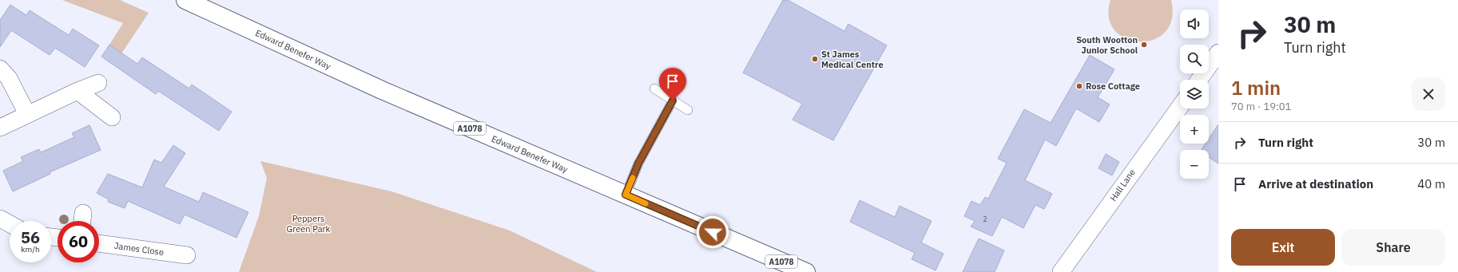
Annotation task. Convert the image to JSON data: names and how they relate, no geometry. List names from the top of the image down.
{
  "streets": {
    "main road": ["Edward Benefer Way", "A1078"],
    "street": ["Hall Lane", "James Close"]
  },
  "parks": ["Peppers Green Park"],
  "places": ["South Wootton Junior School", "St James Medical Centre", "Rose Cottage"],
  "house_numbers": ["2"],
  "page": {
    "turn": ["30 m", "Turn right"],
    "map_buttons": ["+", "−"],
    "heading": ["1 min", "70 m · 19:01"],
    "list": [
      {
        "name": "Turn right",
        "value": "30 m"
      },
      {
        "name": "Arrive at destination",
        "value": "40 m"
      }
    ],
    "speed": "56 km/h",
    "limit": "60",
    "buttons": ["Exit", "Share"]
  }
}
